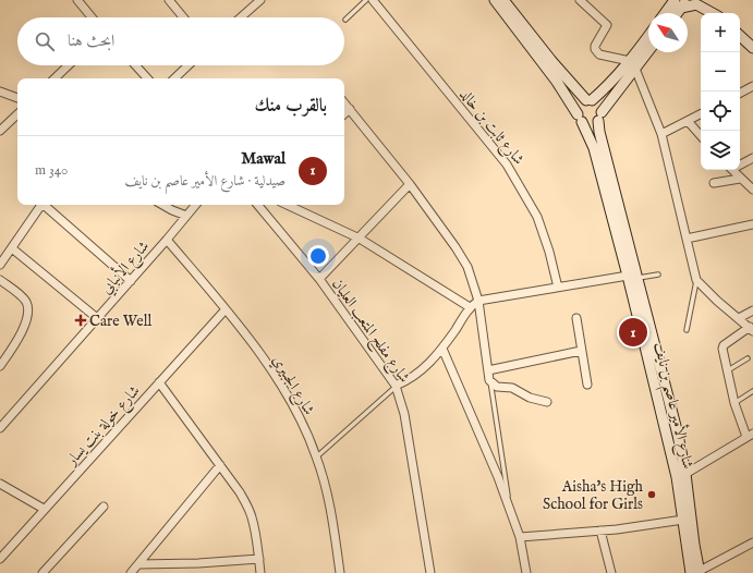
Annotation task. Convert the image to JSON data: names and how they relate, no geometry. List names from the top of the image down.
{
  "streets": {
    "main road": ["شارع الأمير عاصم بن نايف"],
    "street": [
      "شارع ثابت بن خالد",
      "شارع الأنبابي",
      "شارع مفلح المتعب العليان",
      "شارع الجبيري",
      "شارع خولة بنت يسار"
    ]
  },
  "crossings": [
    ["شارع الأنبابي", "شارع الجبيري"],
    ["شارع الجبيري", "شارع خولة بنت يسار"]
  ],
  "places": {
    "health": ["Care Well"],
    "other": ["Aisha's High School for Girls"]
  },
  "north": "top left",
  "page": {
    "map_buttons": ["+", "−"],
    "search": "ابحث هنا",
    "heading": "بالقرب منك",
    "list": [
      {
        "mark": "1",
        "name": "Mawal",
        "note": "صيدلية · شارع الأمير عاصم بن نايف",
        "value": "340 m"
      }
    ],
    "pins": "1"
  }
}
